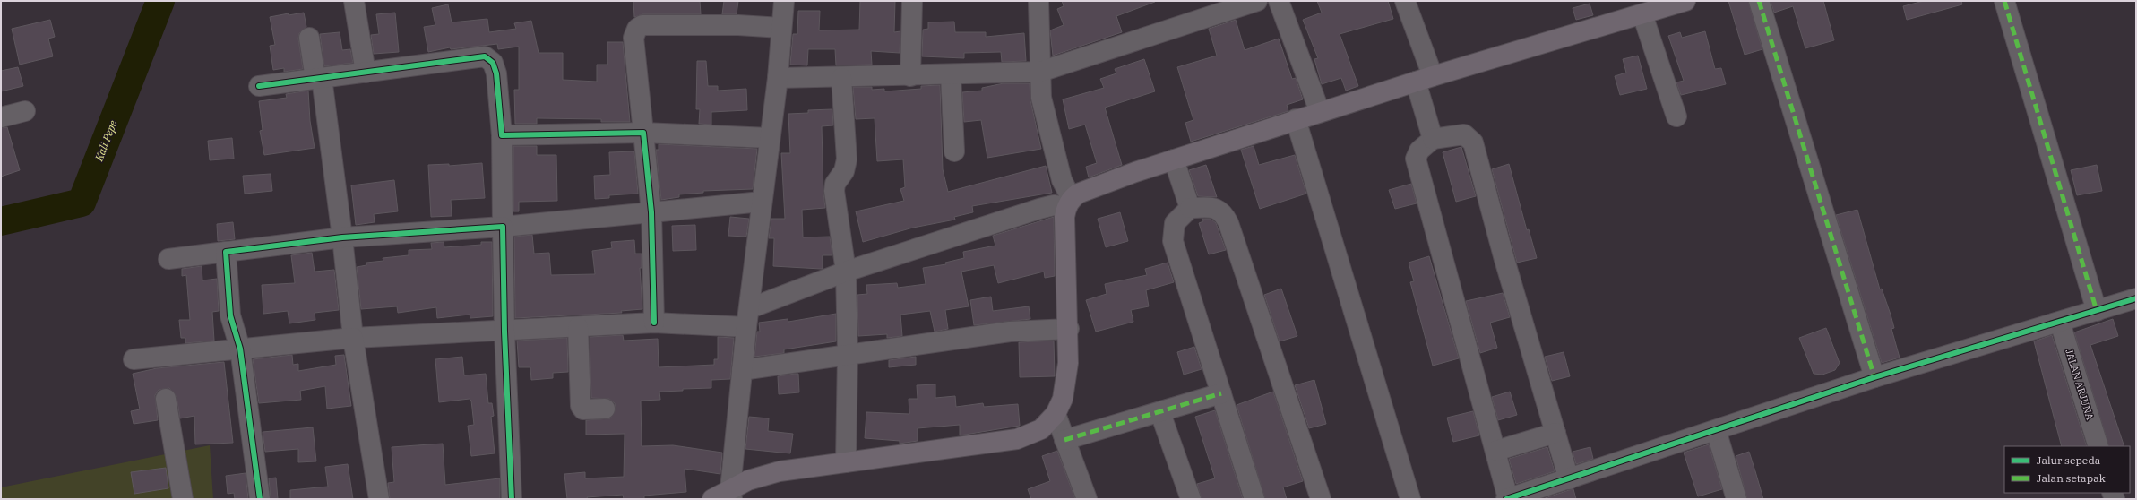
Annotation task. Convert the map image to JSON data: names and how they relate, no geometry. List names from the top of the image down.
{
  "streets": {
    "street": ["JALAN ARJUNA"]
  },
  "water": ["Kali Pepe"],
  "legend": ["Jalur sepeda", "Jalan setapak"]
}
